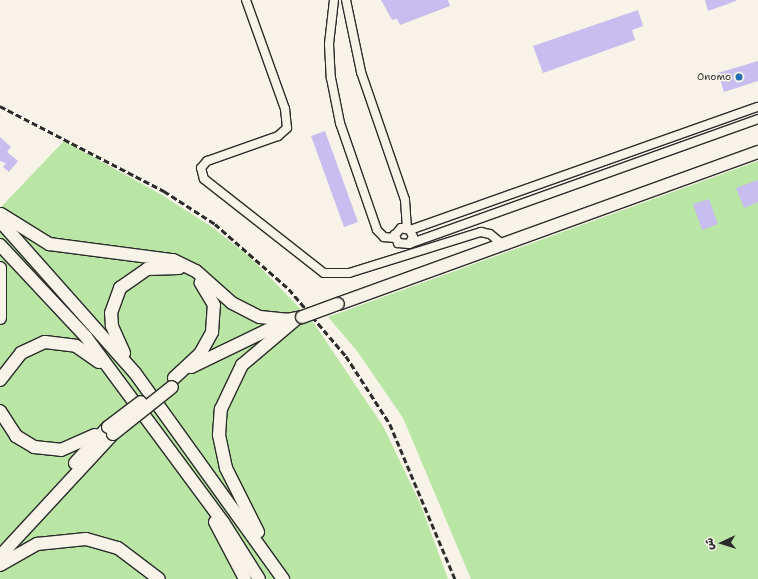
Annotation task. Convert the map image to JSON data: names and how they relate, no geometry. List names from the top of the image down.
{
  "places": ["Onomo"],
  "north": "left"
}
